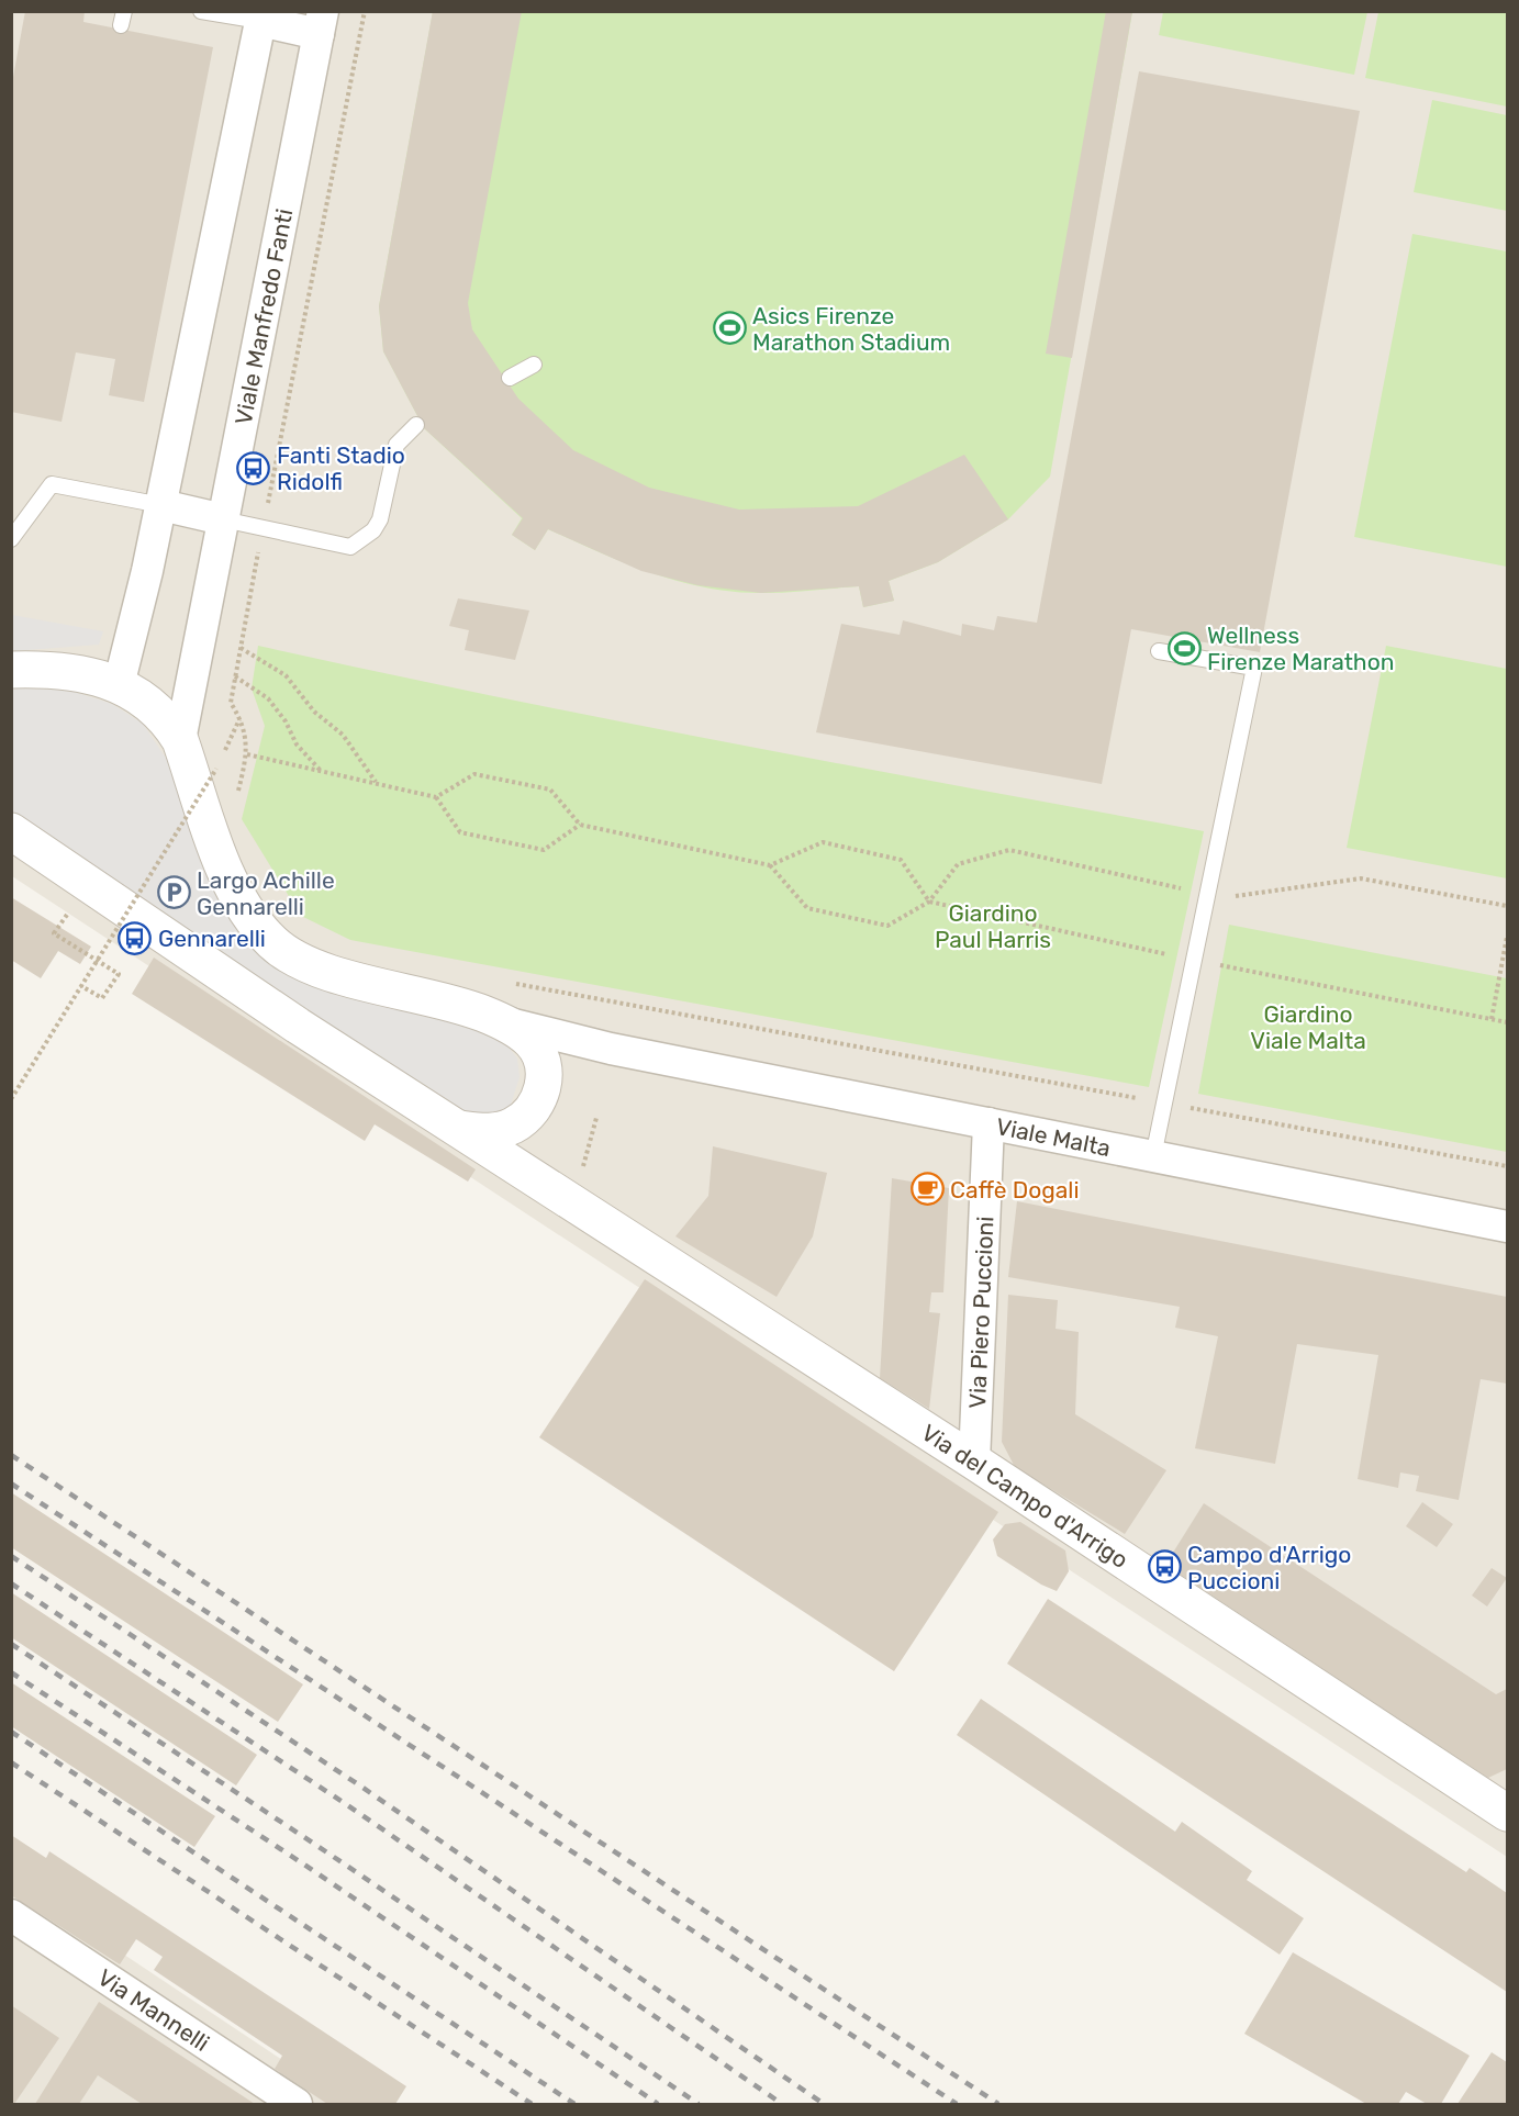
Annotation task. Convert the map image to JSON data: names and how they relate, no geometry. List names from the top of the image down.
{
  "streets": {
    "street": [
      "Viale Manfredo Fanti",
      "Viale Malta",
      "Via Piero Puccioni",
      "Via del Campo d'Arrigo",
      "Via Mannelli"
    ]
  },
  "crossings": [
    ["Viale Malta", "Via Piero Puccioni"],
    ["Via Piero Puccioni", "Via del Campo d'Arrigo"]
  ],
  "parks": ["Giardino Paul Harris", "Giardino Viale Malta"],
  "places": {
    "sports": ["Asics Firenze Marathon Stadium", "Wellness Firenze Marathon"],
    "bus stop": ["Fanti Stadio Ridolfi", "Gennarelli", "Campo d'Arrigo Puccioni"],
    "parking": ["Largo Achille Gennarelli"],
    "cafe": ["Caffè Dogali"]
  }
}
